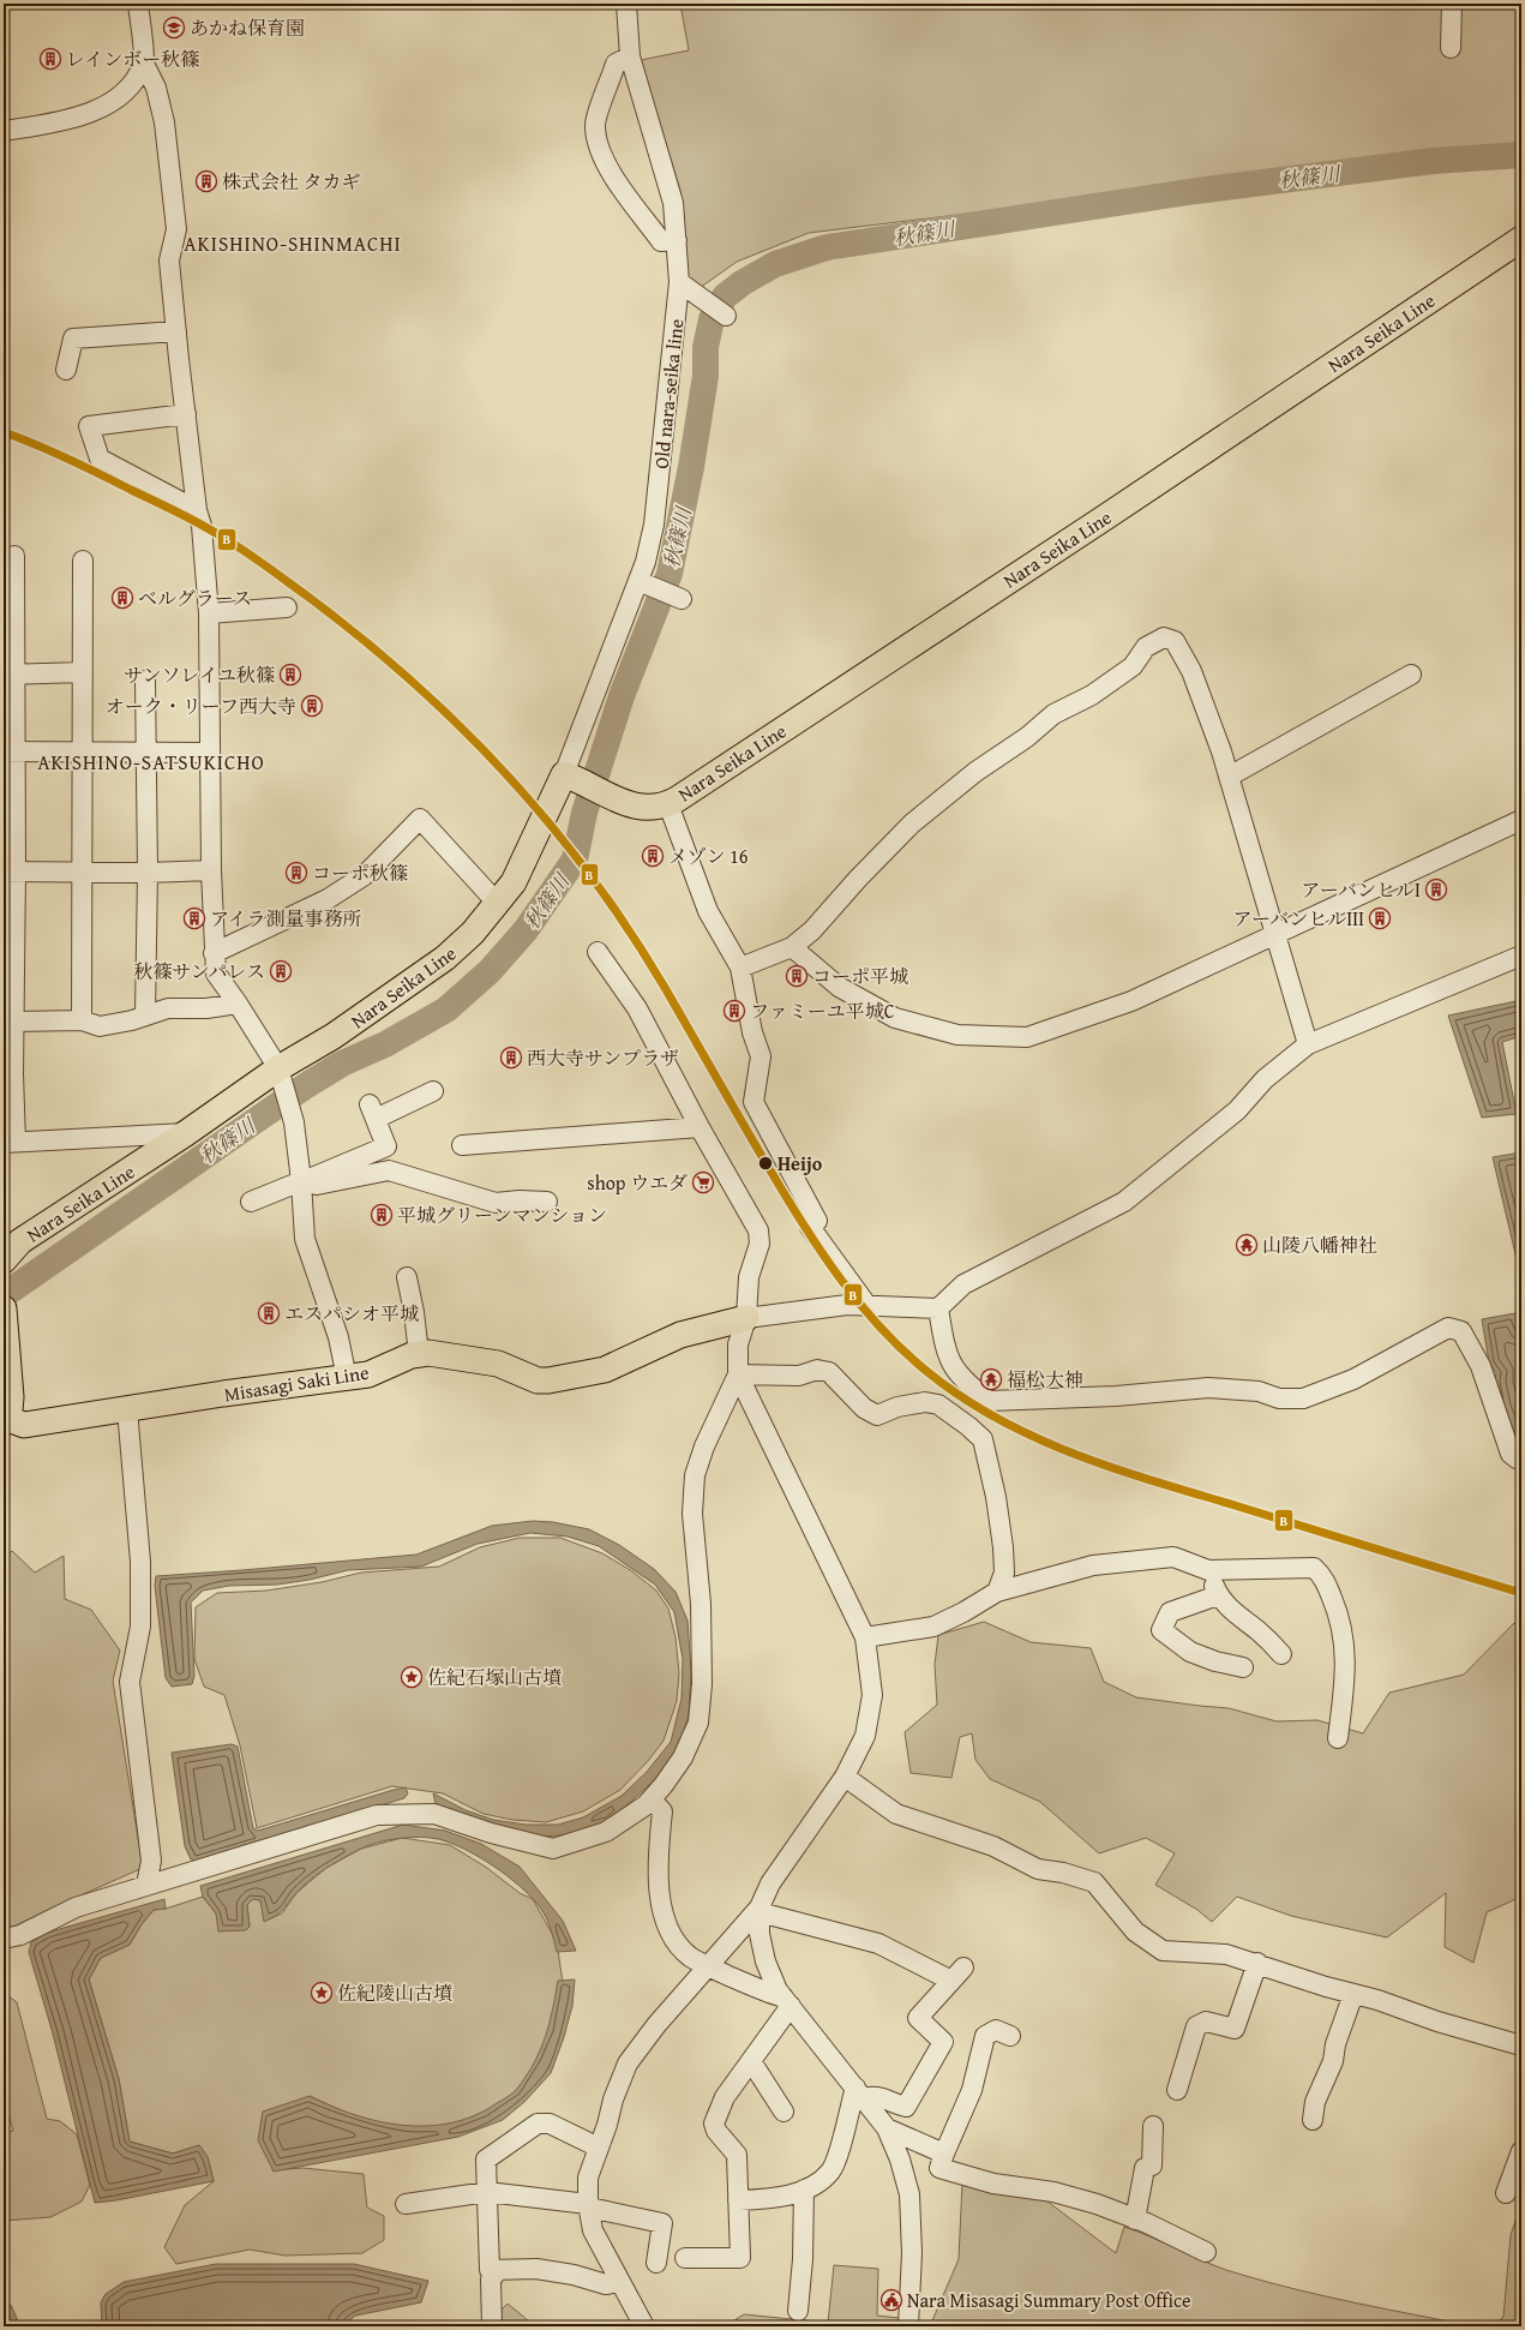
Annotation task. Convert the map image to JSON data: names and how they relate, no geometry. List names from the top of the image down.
{
  "streets": {
    "main road": ["Nara Seika Line", "Misasagi Saki Line"],
    "street": ["Old nara-seika line"]
  },
  "crossings": [
    ["Nara Seika Line", "Old nara-seika line"]
  ],
  "districts": ["AKISHINO-SHINMACHI", "AKISHINO-SATSUKICHO"],
  "water": ["秋篠川"],
  "places": {
    "school or university": ["あかね保育園"],
    "building": [
      "レインボー秋篠",
      "株式会社 タカギ",
      "ベルグラース",
      "サンソレイユ秋篠",
      "オーク・リーフ西大寺",
      "メゾン 16",
      "コーポ秋篠",
      "アーバンヒルⅠ",
      "アイラ測量事務所",
      "アーバンヒルⅢ",
      "秋篠サンパレス",
      "コーポ平城",
      "ファミーユ平城C",
      "西大寺サンプラザ",
      "平城グリーンマンション",
      "エスパシオ平城"
    ],
    "other": ["Heijo"],
    "supermarket": ["shop ウエダ"],
    "temple": ["山陵八幡神社", "福松大神"],
    "place": ["佐紀石塚山古墳", "佐紀陵山古墳"],
    "public building": ["Nara Misasagi Summary Post Office"]
  },
  "lines": ["transit line B"]
}
